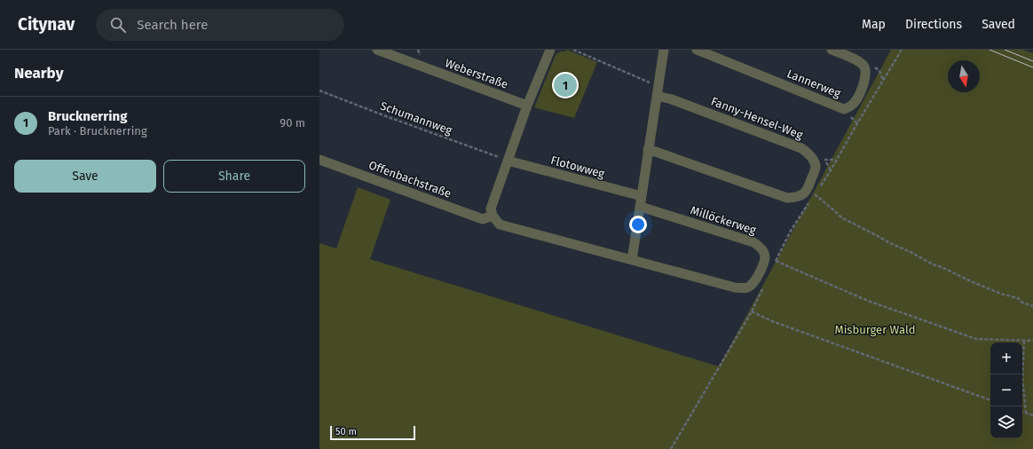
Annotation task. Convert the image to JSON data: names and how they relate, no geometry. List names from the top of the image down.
{
  "streets": {
    "street": [
      "Weberstraße",
      "Lannerweg",
      "Fanny-Hensel-Weg",
      "Flotowweg",
      "Offenbachstraße",
      "Millöckerweg"
    ],
    "path": ["Schumannweg"]
  },
  "crossings": [
    ["Schumannweg", "Flotowweg"]
  ],
  "parks": ["Misburger Wald"],
  "scale_bar": "50 m",
  "north": "bottom",
  "page": {
    "header": "Citynav",
    "search": "Search here",
    "nav": ["Map", "Directions", "Saved"],
    "heading": "Nearby",
    "pins": "1",
    "list": [
      {
        "mark": "1",
        "name": "Brucknerring",
        "note": "Park · Brucknerring",
        "value": "90 m"
      }
    ],
    "buttons": ["Save", "Share"],
    "map_buttons": ["+", "−"],
    "scale": "50 m"
  }
}
